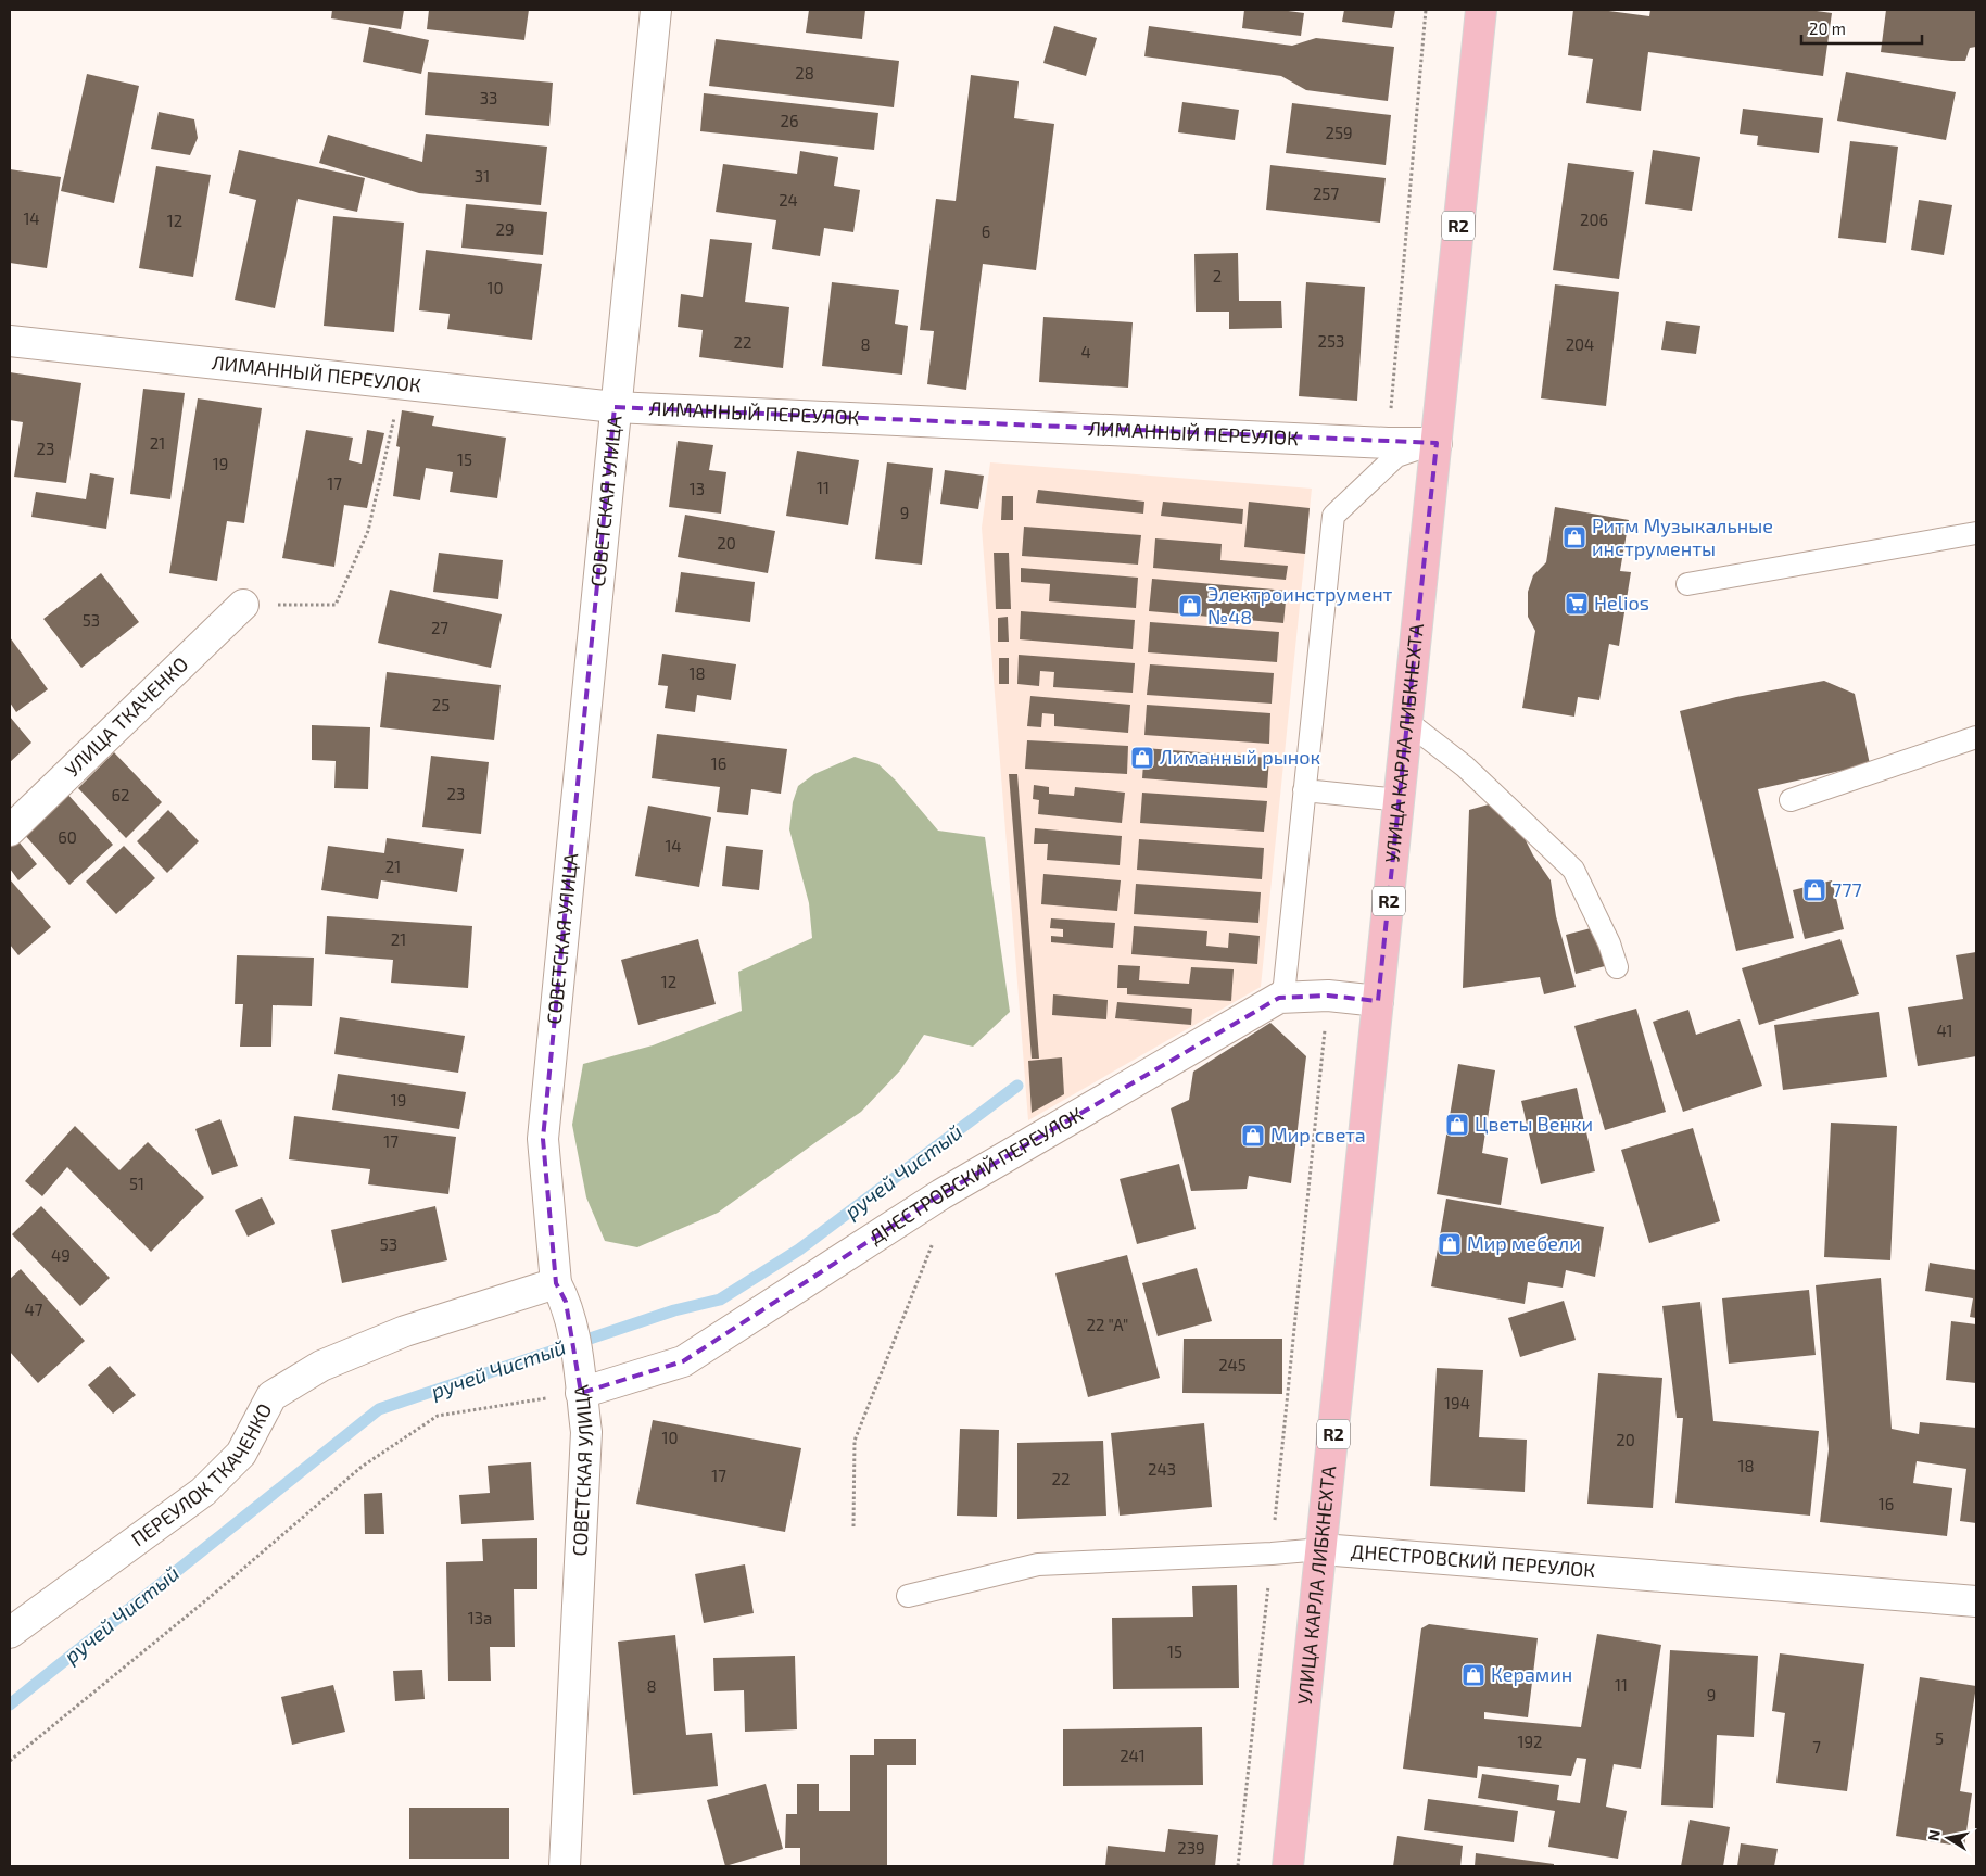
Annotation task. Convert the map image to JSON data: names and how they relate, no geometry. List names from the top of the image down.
{
  "streets": {
    "main road": ["R2", "УЛИЦА КАРЛА ЛИБКНЕХТА"],
    "street": [
      "ЛИМАННЫЙ ПЕРЕУЛОК",
      "СОВЕТСКАЯ УЛИЦА",
      "УЛИЦА ТКАЧЕНКО",
      "ДНЕСТРОВСКИЙ ПЕРЕУЛОК",
      "ПЕРЕУЛОК ТКАЧЕНКО"
    ]
  },
  "crossings": [
    ["ЛИМАННЫЙ ПЕРЕУЛОК", "СОВЕТСКАЯ УЛИЦА"],
    ["ЛИМАННЫЙ ПЕРЕУЛОК", "УЛИЦА КАРЛА ЛИБКНЕХТА"],
    ["СОВЕТСКАЯ УЛИЦА", "ДНЕСТРОВСКИЙ ПЕРЕУЛОК"],
    ["СОВЕТСКАЯ УЛИЦА", "ПЕРЕУЛОК ТКАЧЕНКО"],
    ["УЛИЦА КАРЛА ЛИБКНЕХТА", "ДНЕСТРОВСКИЙ ПЕРЕУЛОК"]
  ],
  "water": ["ручей Чистый"],
  "places": {
    "shop": [
      "Ритм Музыкальные инструменты",
      "Электроинструмент №48",
      "Лиманный рынок",
      "777",
      "Цветы Венки",
      "Мир света",
      "Мир мебели",
      "Керамин"
    ],
    "supermarket": ["Helios"]
  },
  "house_numbers": [
    "28",
    "33",
    "26",
    "259",
    "31",
    "257",
    "24",
    "14",
    "206",
    "12",
    "29",
    "6",
    "2",
    "10",
    "253",
    "22",
    "8",
    "204",
    "4",
    "21",
    "23",
    "15",
    "19",
    "17",
    "11",
    "13",
    "9",
    "20",
    "53",
    "27",
    "18",
    "25",
    "16",
    "23",
    "62",
    "60",
    "14",
    "21",
    "21",
    "12",
    "41",
    "19",
    "17",
    "51",
    "53",
    "49",
    "47",
    "22 \"А\"",
    "245",
    "194",
    "10",
    "20",
    "18",
    "243",
    "17",
    "22",
    "16",
    "13а",
    "15",
    "11",
    "8",
    "9",
    "5",
    "192",
    "7",
    "241",
    "239"
  ],
  "scale_bar": "20 m",
  "north": "left"
}
